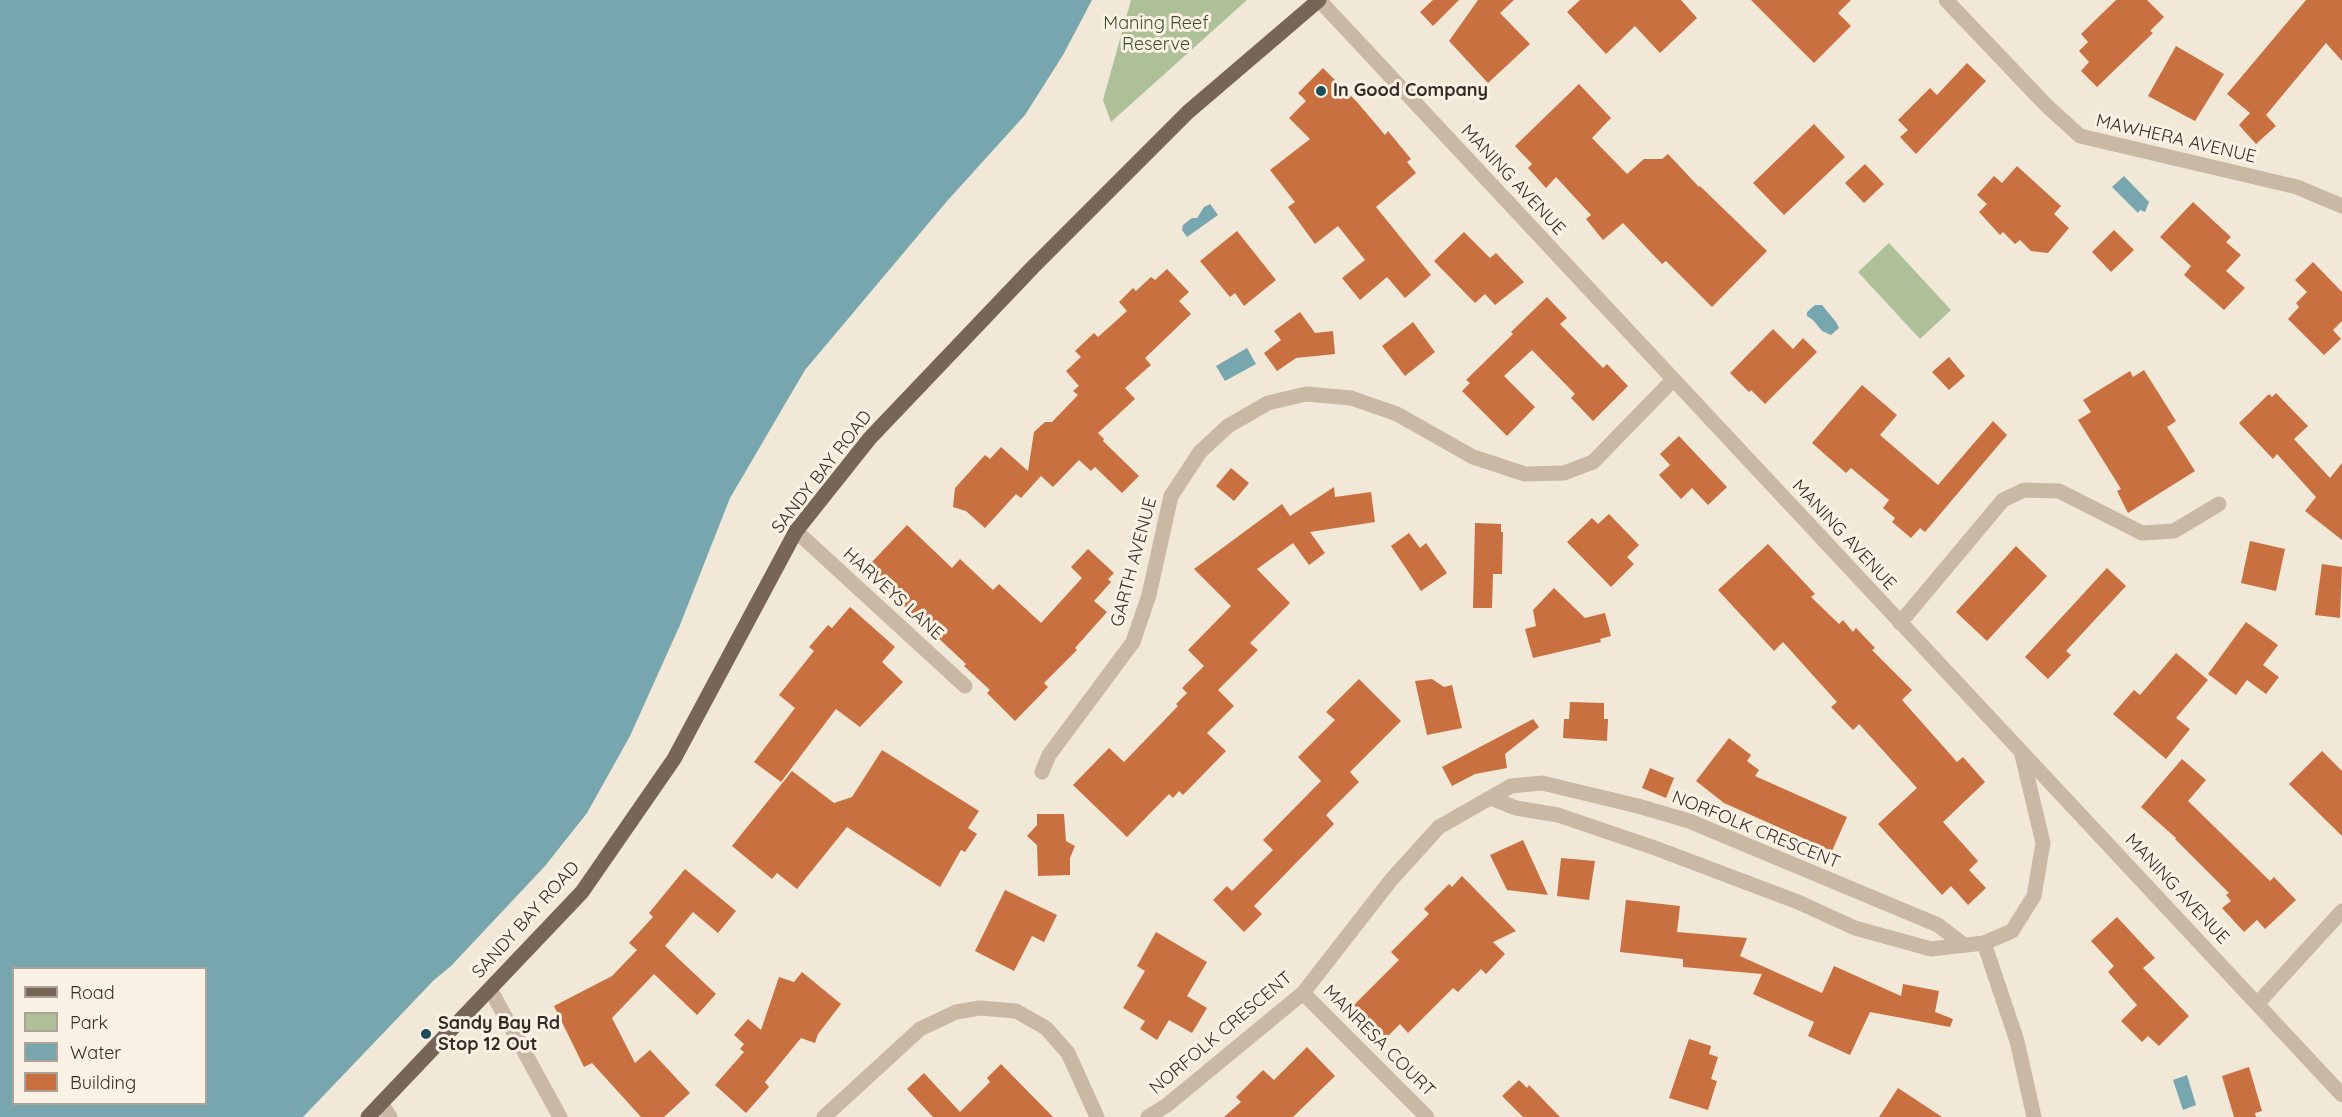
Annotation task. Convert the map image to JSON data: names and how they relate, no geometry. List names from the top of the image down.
{
  "streets": {
    "main road": ["SANDY BAY ROAD"],
    "street": [
      "MAWHERA AVENUE",
      "MANING AVENUE",
      "GARTH AVENUE",
      "HARVEYS LANE",
      "NORFOLK CRESCENT",
      "MANRESA COURT"
    ]
  },
  "crossings": [
    ["MANING AVENUE", "SANDY BAY ROAD"],
    ["MANING AVENUE", "GARTH AVENUE"],
    ["SANDY BAY ROAD", "HARVEYS LANE"],
    ["NORFOLK CRESCENT", "MANRESA COURT"]
  ],
  "parks": ["Maning Reef Reserve"],
  "places": ["In Good Company", "Sandy Bay Rd Stop 12 Out"],
  "legend": [
    "Road",
    "Park",
    "Water",
    "Building"
  ]
}
